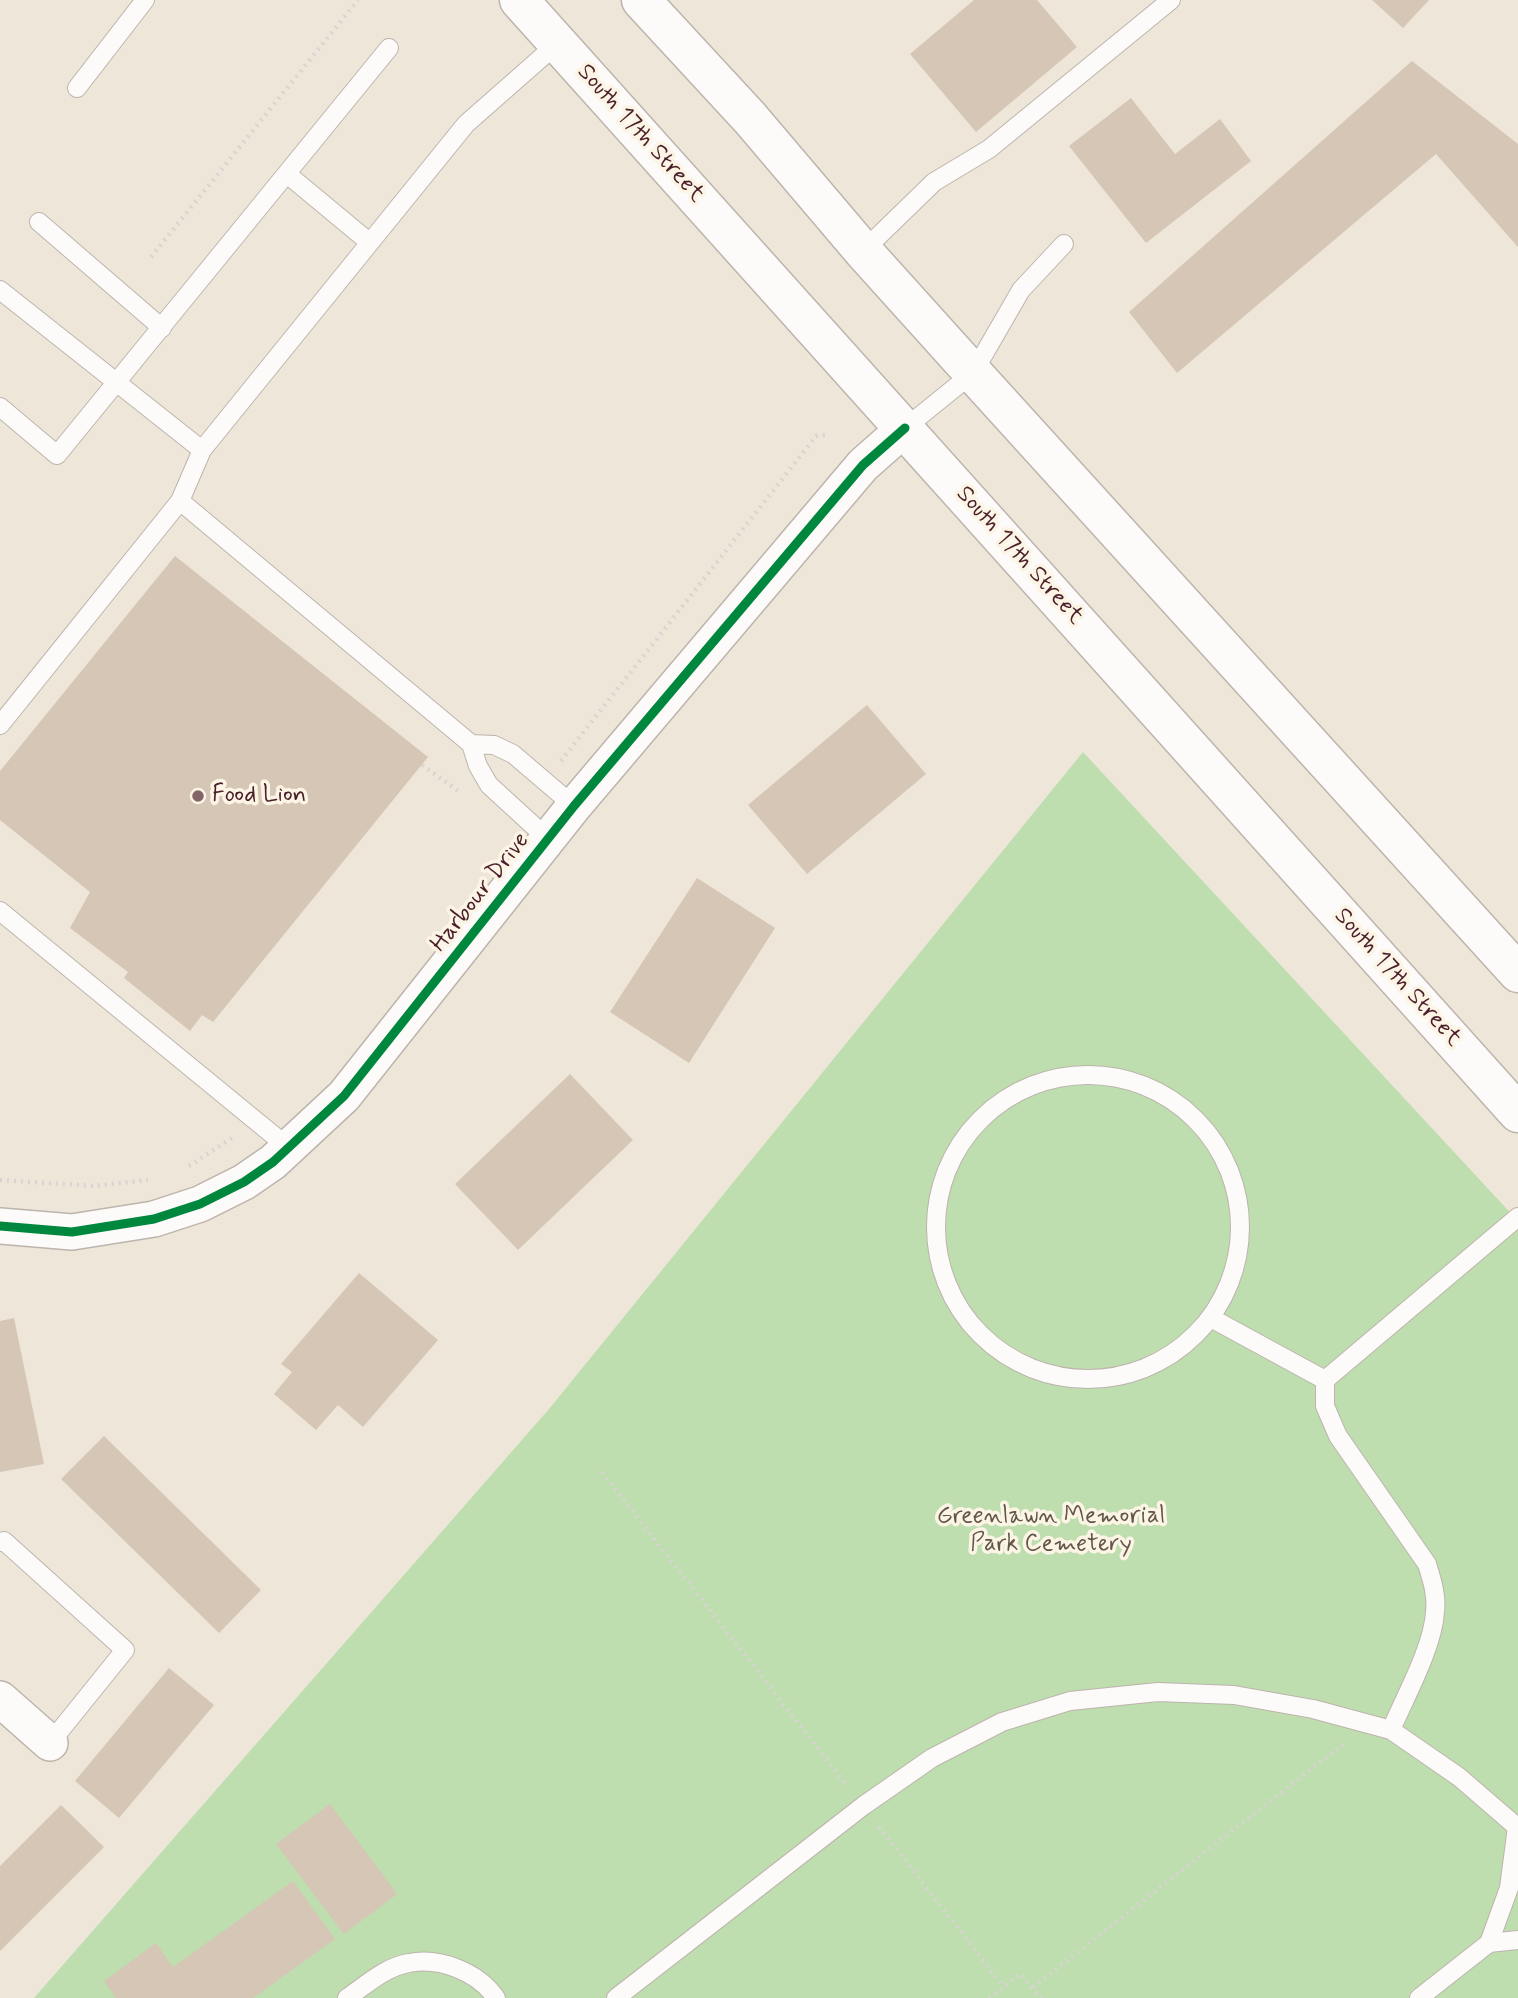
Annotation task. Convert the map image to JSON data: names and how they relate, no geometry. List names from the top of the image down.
{
  "streets": {
    "main road": ["South 17th Street"],
    "street": ["Harbour Drive"]
  },
  "crossings": [
    ["South 17th Street", "Harbour Drive"]
  ],
  "parks": ["Greenlawn Memorial Park Cemetery"],
  "places": ["Food Lion"]
}
